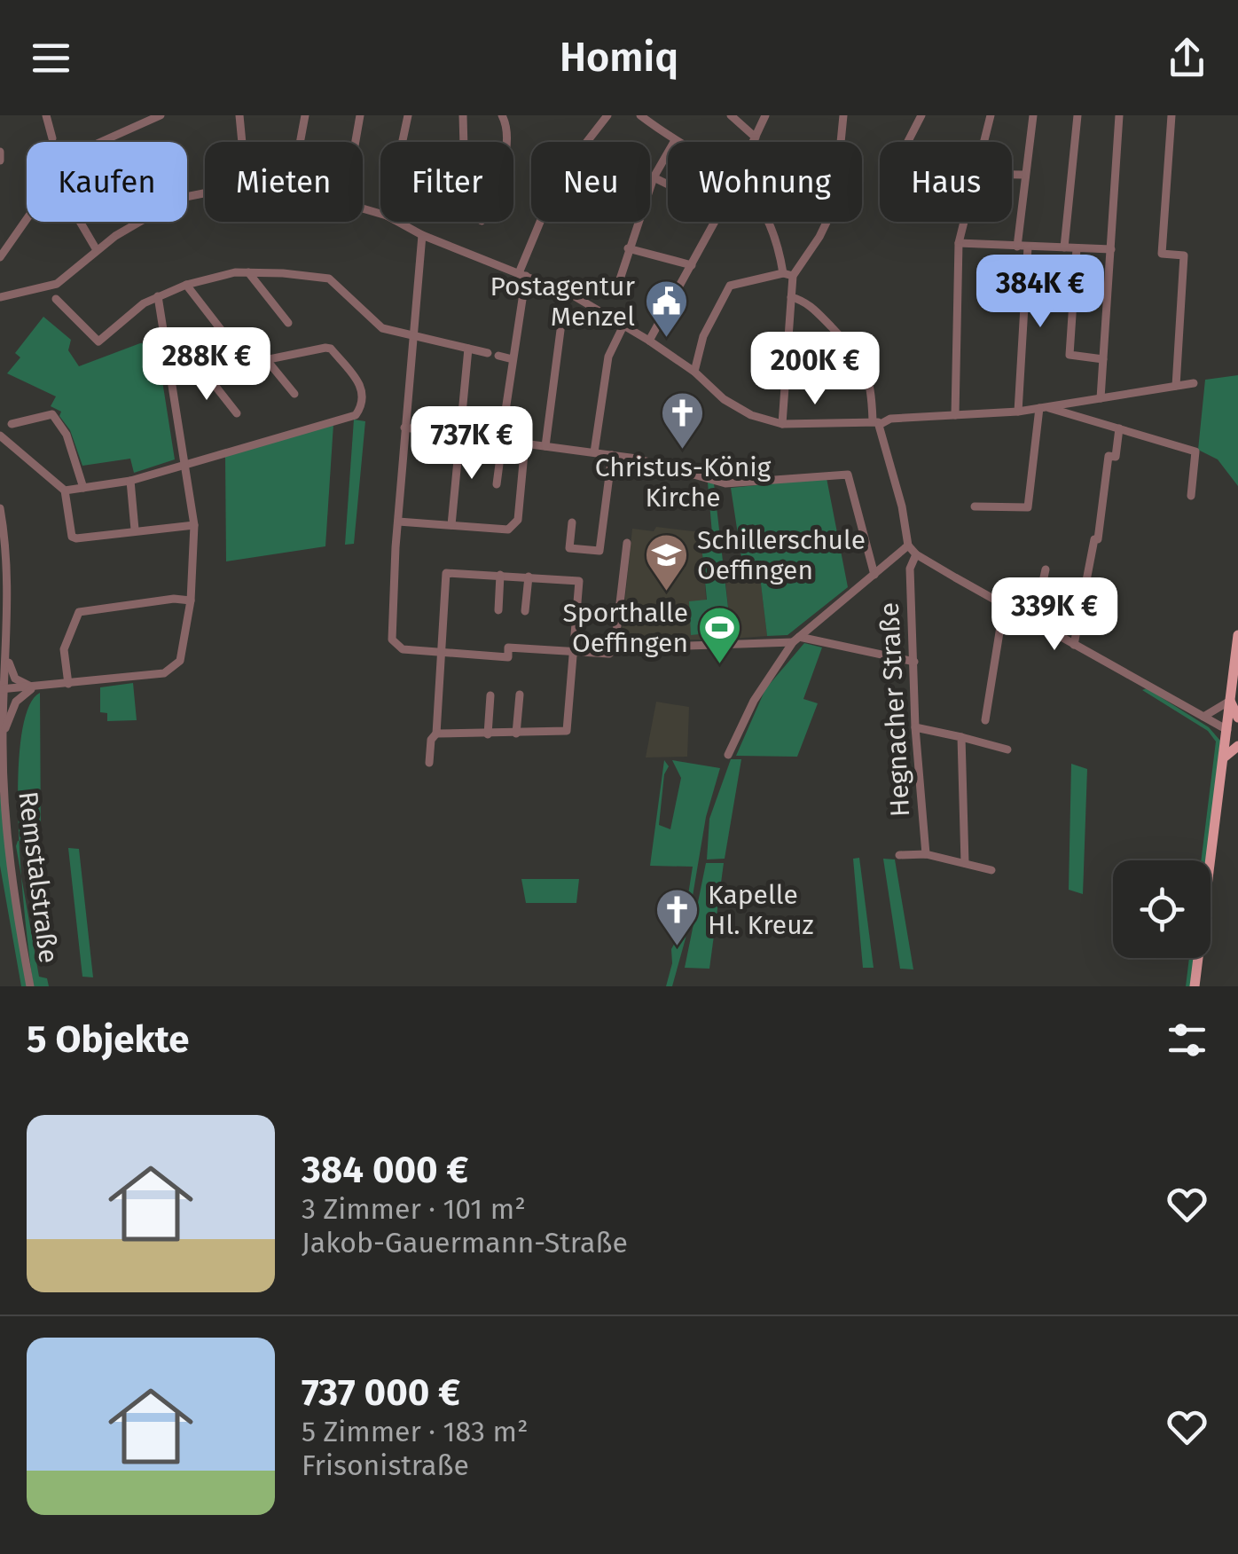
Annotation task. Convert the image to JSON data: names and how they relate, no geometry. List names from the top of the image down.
{
  "streets": {
    "street": ["Hegnacher Straße", "Remstalstraße"]
  },
  "places": {
    "public building": ["Postagentur Menzel"],
    "church": ["Christus-König Kirche", "Kapelle Hl. Kreuz"],
    "school or university": ["Schillerschule Oeffingen"],
    "sports": ["Sporthalle Oeffingen"]
  },
  "page": {
    "header": "Homiq",
    "chip": [
      "Kaufen",
      "Mieten",
      "Filter",
      "Neu",
      "Wohnung",
      "Haus"
    ],
    "price": [
      "384K €",
      "288K €",
      "200K €",
      "737K €",
      "339K €"
    ],
    "heading": "5 Objekte",
    "list": [
      {
        "name": "384 000 €",
        "note": "3 Zimmer · 101 m² · Jakob-Gauermann-Straße"
      },
      {
        "name": "737 000 €",
        "note": "5 Zimmer · 183 m² · Frisonistraße"
      }
    ]
  }
}
